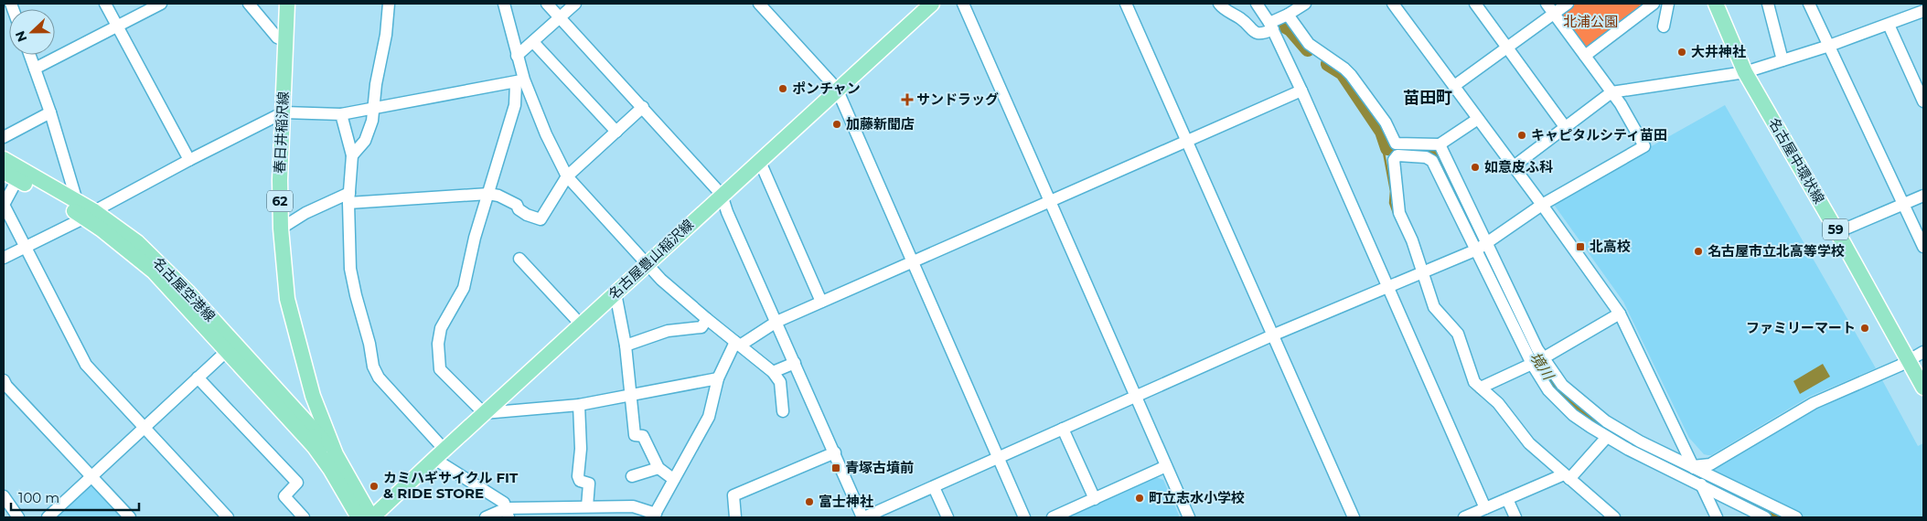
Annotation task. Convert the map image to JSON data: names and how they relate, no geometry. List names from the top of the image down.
{
  "streets": {
    "main road": [
      "春日井稲沢線",
      "名古屋中環状線",
      "62",
      "59",
      "名古屋豊山稲沢線",
      "名古屋空港線"
    ]
  },
  "crossings": [
    ["春日井稲沢線", "名古屋豊山稲沢線"],
    ["春日井稲沢線", "名古屋空港線"]
  ],
  "districts": ["苗田町"],
  "water": ["境川"],
  "parks": ["北浦公園"],
  "places": {
    "other": [
      "大井神社",
      "ポンチャン",
      "加藤新聞店",
      "キャピタルシティ苗田",
      "如意皮ふ科",
      "名古屋市立北高等学校",
      "ファミリーマート",
      "カミハギサイクル FIT & RIDE STORE",
      "町立志水小学校",
      "富士神社"
    ],
    "health": ["サンドラッグ"],
    "transit": ["北高校", "青塚古墳前"]
  },
  "scale_bar": "100 m",
  "north": "left"
}
